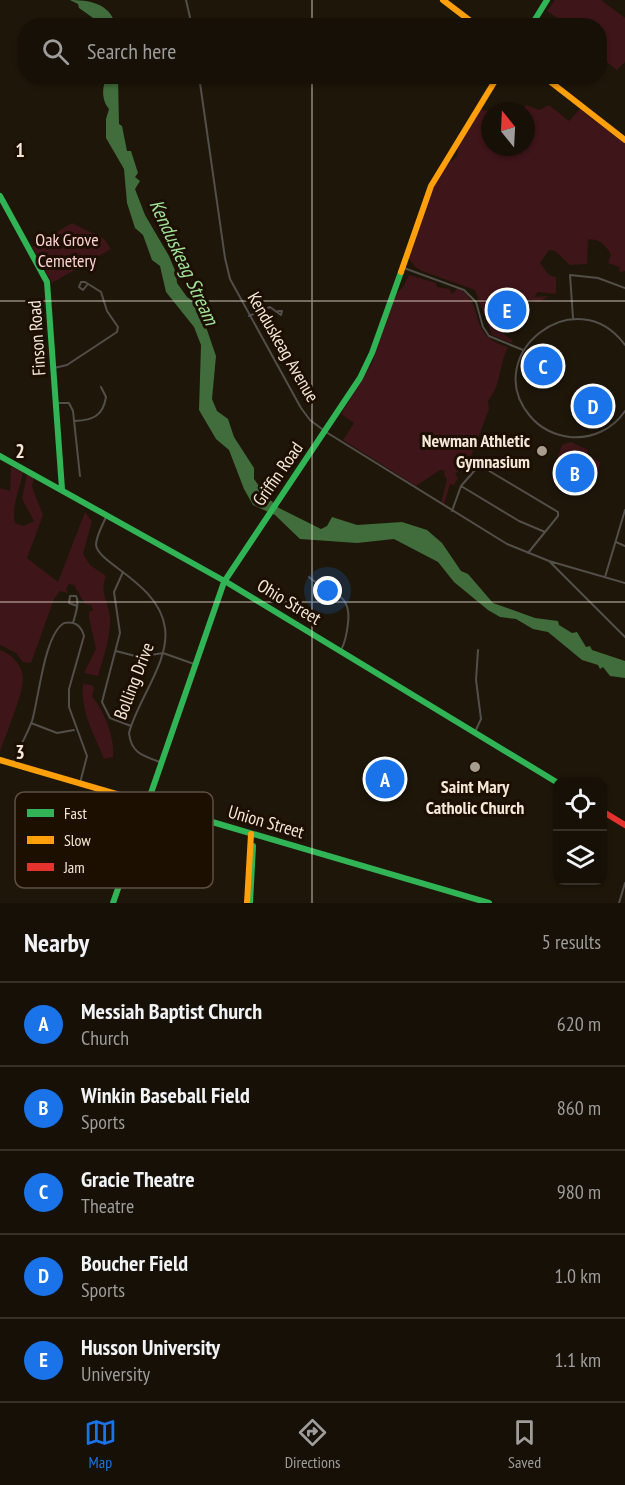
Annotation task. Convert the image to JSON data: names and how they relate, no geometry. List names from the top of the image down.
{
  "streets": {
    "main road": [
      "Finson Road",
      "Griffin Road",
      "Ohio Street",
      "Union Street"
    ],
    "street": ["Kenduskeag Avenue", "Bolling Drive"]
  },
  "crossings": [
    ["Finson Road", "Ohio Street"],
    ["Kenduskeag Avenue", "Griffin Road"],
    ["Griffin Road", "Ohio Street"],
    ["Griffin Road", "Bolling Drive"],
    ["Ohio Street", "Bolling Drive"]
  ],
  "water": ["Kenduskeag Stream"],
  "parks": ["Oak Grove Cemetery"],
  "places": ["Newman Athletic Gymnasium", "Saint Mary Catholic Church"],
  "legend": ["Fast", "Slow", "Jam"],
  "north": "top",
  "page": {
    "search": "Search here",
    "pins": [
      "E",
      "C",
      "D",
      "B",
      "A"
    ],
    "heading": ["Nearby", "5 results"],
    "list": [
      {
        "mark": "A",
        "name": "Messiah Baptist Church",
        "note": "Church",
        "value": "620 m"
      },
      {
        "mark": "B",
        "name": "Winkin Baseball Field",
        "note": "Sports",
        "value": "860 m"
      },
      {
        "mark": "C",
        "name": "Gracie Theatre",
        "note": "Theatre",
        "value": "980 m"
      },
      {
        "mark": "D",
        "name": "Boucher Field",
        "note": "Sports",
        "value": "1.0 km"
      },
      {
        "mark": "E",
        "name": "Husson University",
        "note": "University",
        "value": "1.1 km"
      }
    ],
    "nav": ["Map", "Directions", "Saved"]
  },
  "grid": {
    "rows": ["1", "2", "3"]
  }
}
